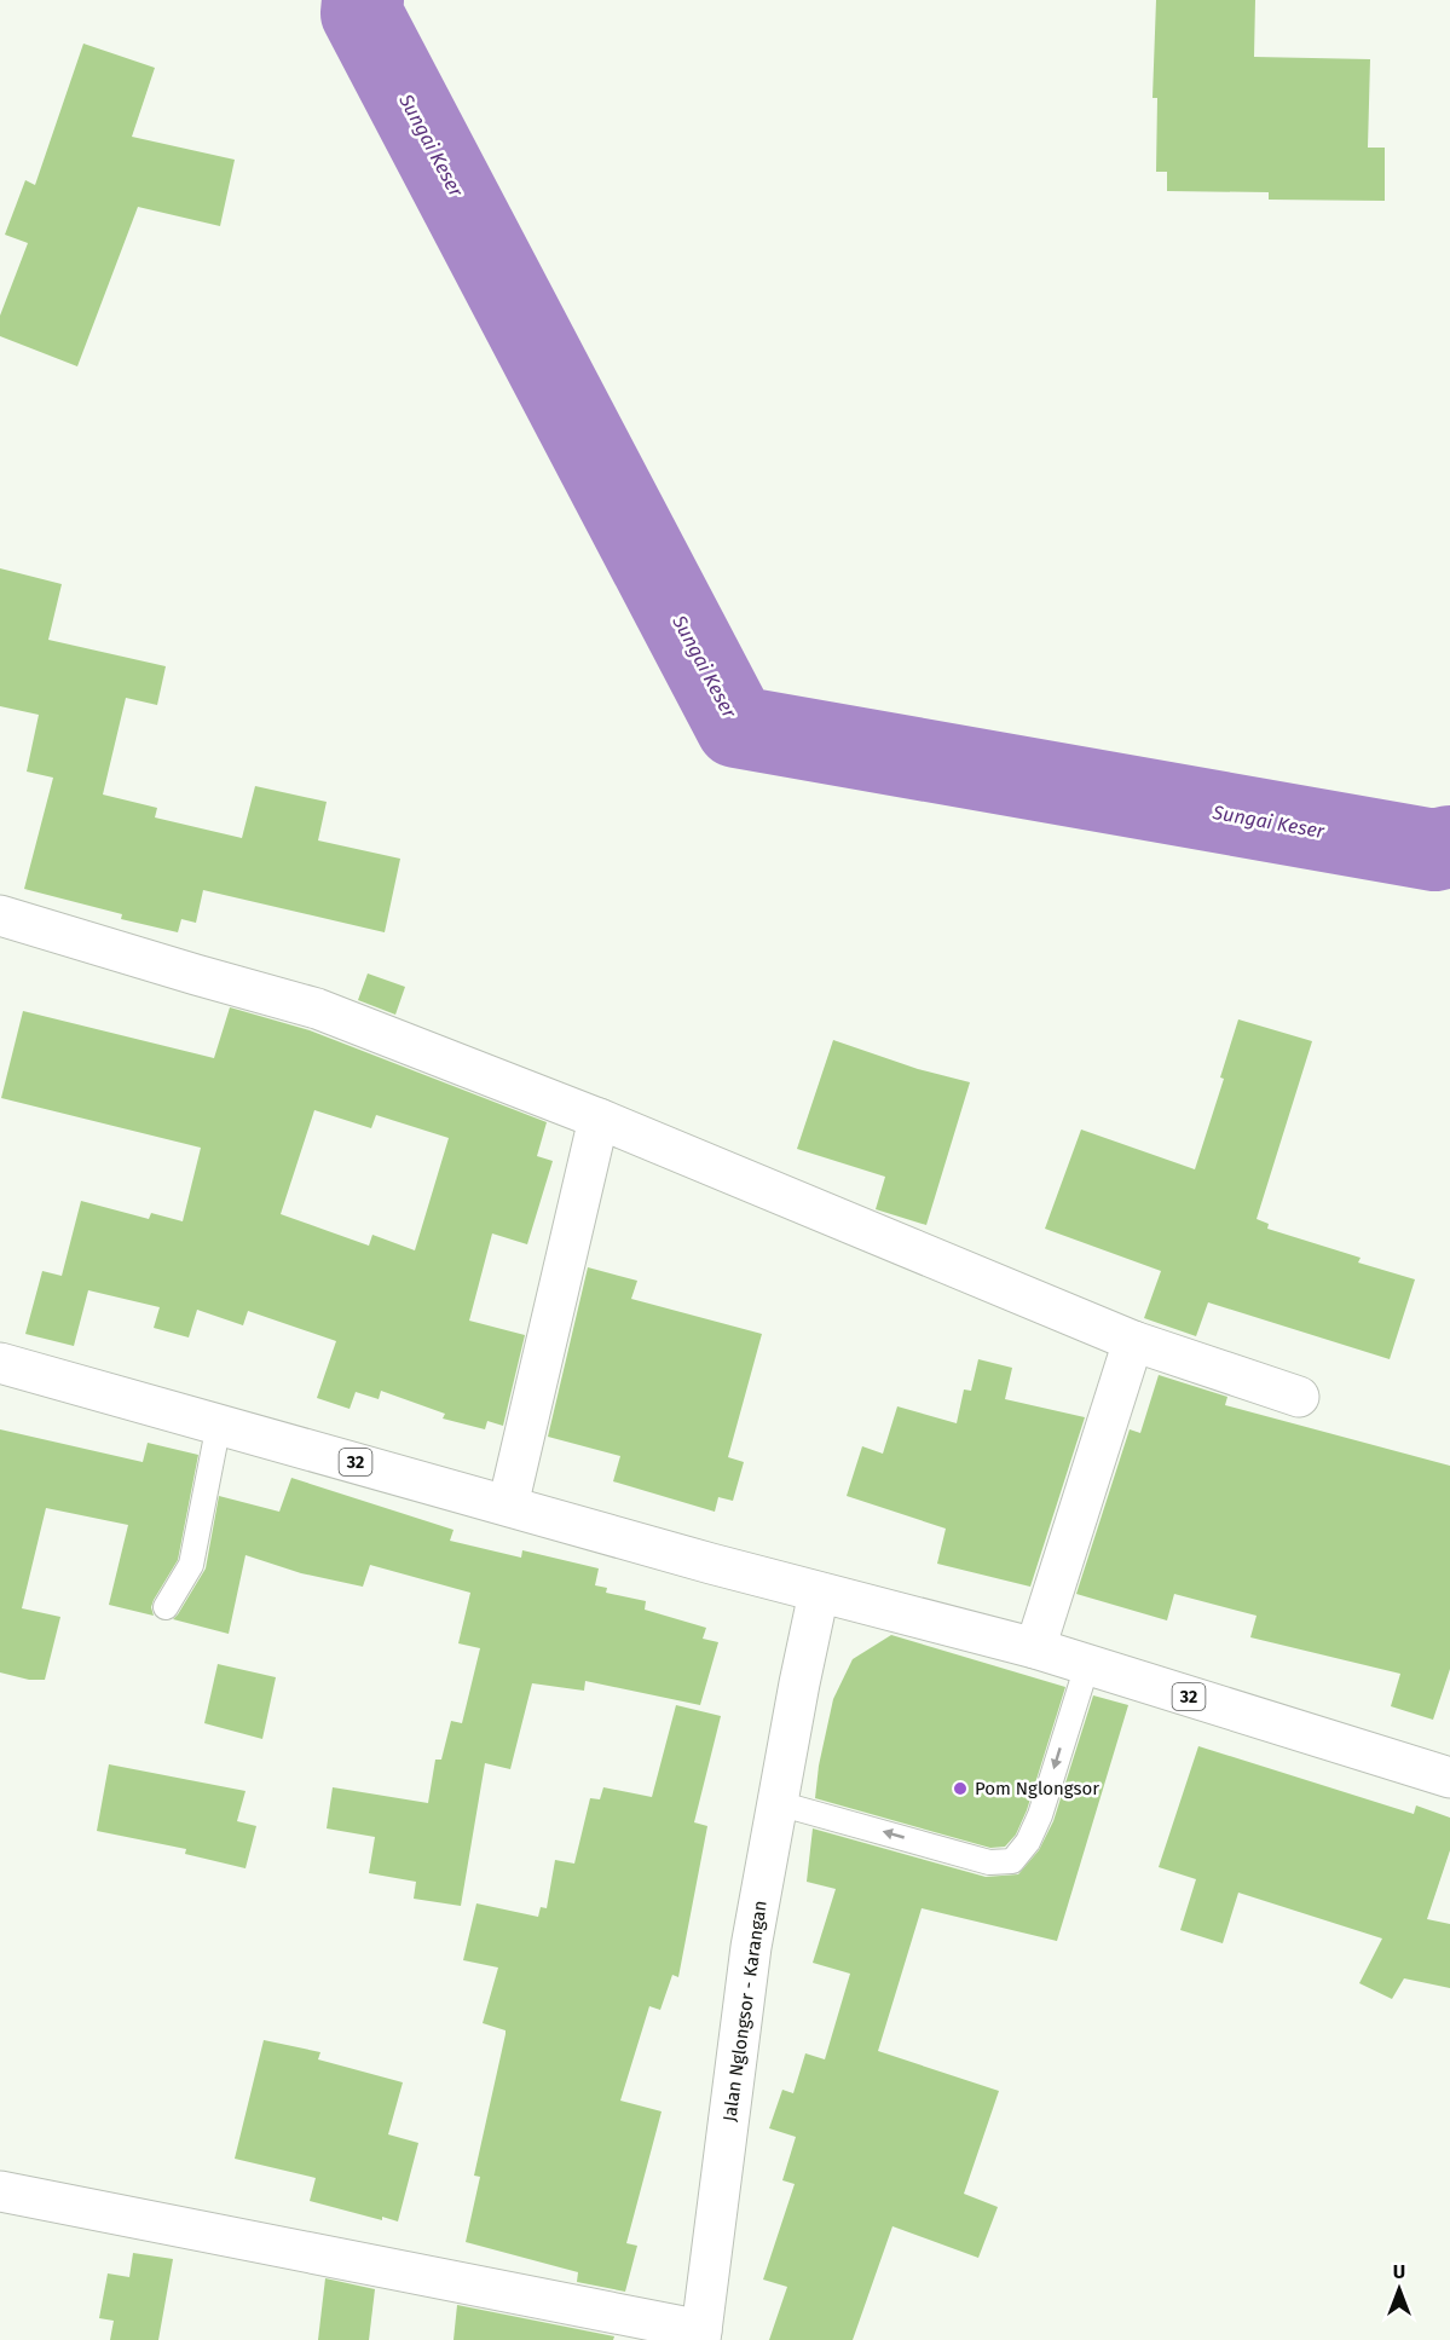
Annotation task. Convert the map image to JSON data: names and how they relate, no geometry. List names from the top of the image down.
{
  "streets": {
    "main road": ["32", "Jalan Nglongsor - Karangan"]
  },
  "crossings": [
    ["32", "Jalan Nglongsor - Karangan"]
  ],
  "water": ["Sungai Keser"],
  "places": ["Pom Nglongsor"],
  "north": "top"
}
